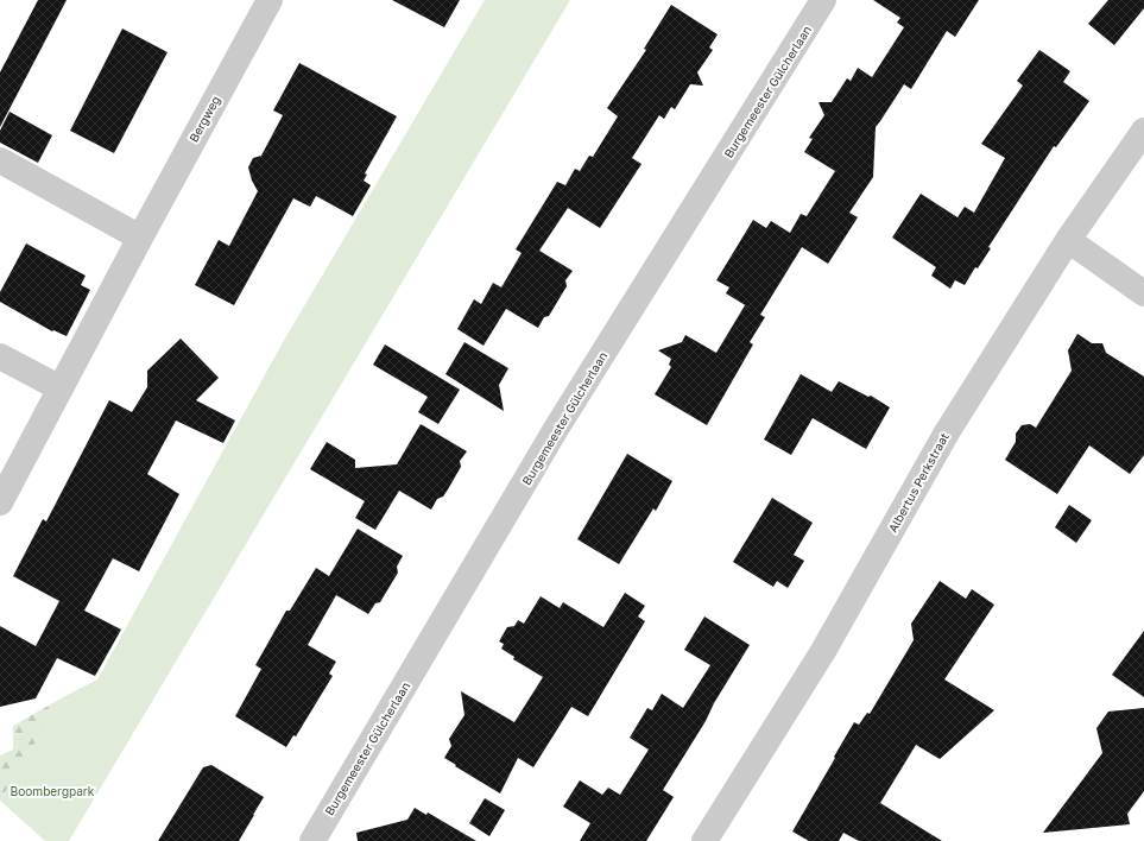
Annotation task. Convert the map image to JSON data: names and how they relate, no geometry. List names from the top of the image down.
{
  "streets": {
    "street": ["Burgemeester Gülcherlaan", "Bergweg", "Albertus Perkstraat"]
  },
  "parks": ["Boombergpark"]
}
